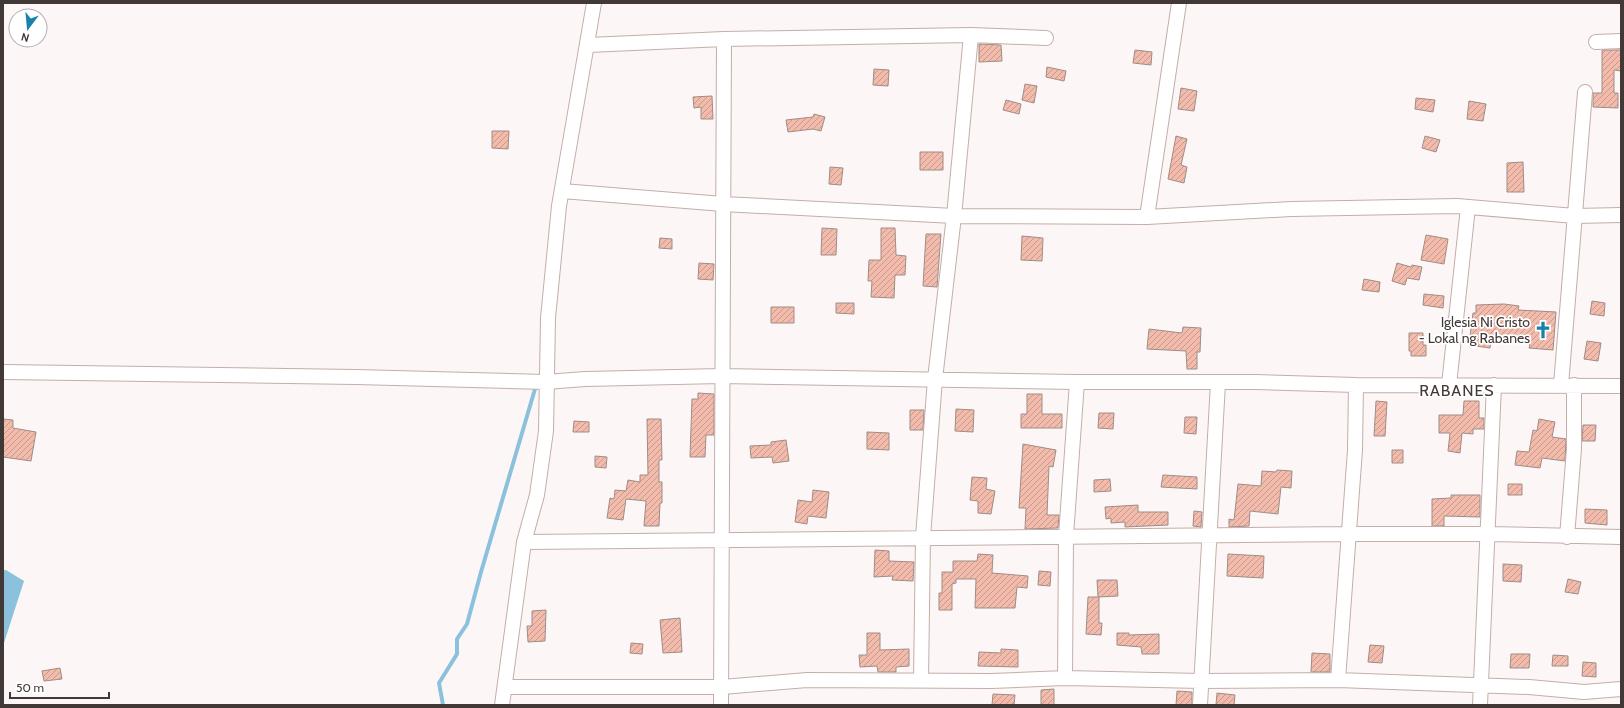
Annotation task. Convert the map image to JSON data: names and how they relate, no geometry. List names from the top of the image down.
{
  "districts": ["RABANES"],
  "places": {
    "church": ["Iglesia Ni Cristo - Lokal ng Rabanes"]
  },
  "scale_bar": "50 m",
  "north": "bottom"
}
